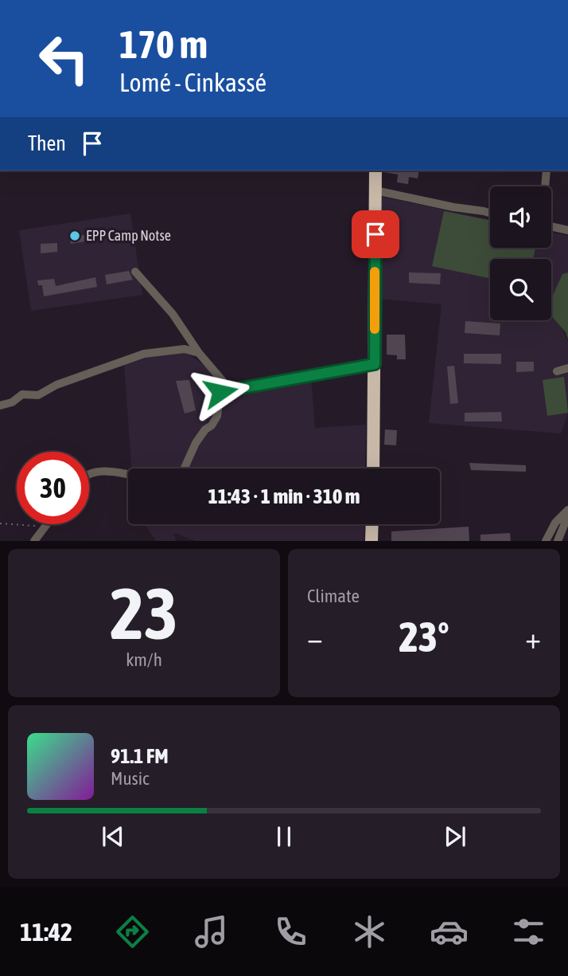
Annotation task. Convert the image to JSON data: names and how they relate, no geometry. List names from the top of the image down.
{
  "places": ["EPP Camp Notse"],
  "page": {
    "turn": ["170 m", "Lomé - Cinkassé"],
    "then": "Then",
    "limit": "30",
    "trip": "11:43 · 1 min · 310 m",
    "tile": [
      ["23", "km/h"],
      "Climate"
    ],
    "heat": ["−", "23°", "+"],
    "song": ["91.1 FM", "Music"],
    "tabs": "11:42"
  }
}
